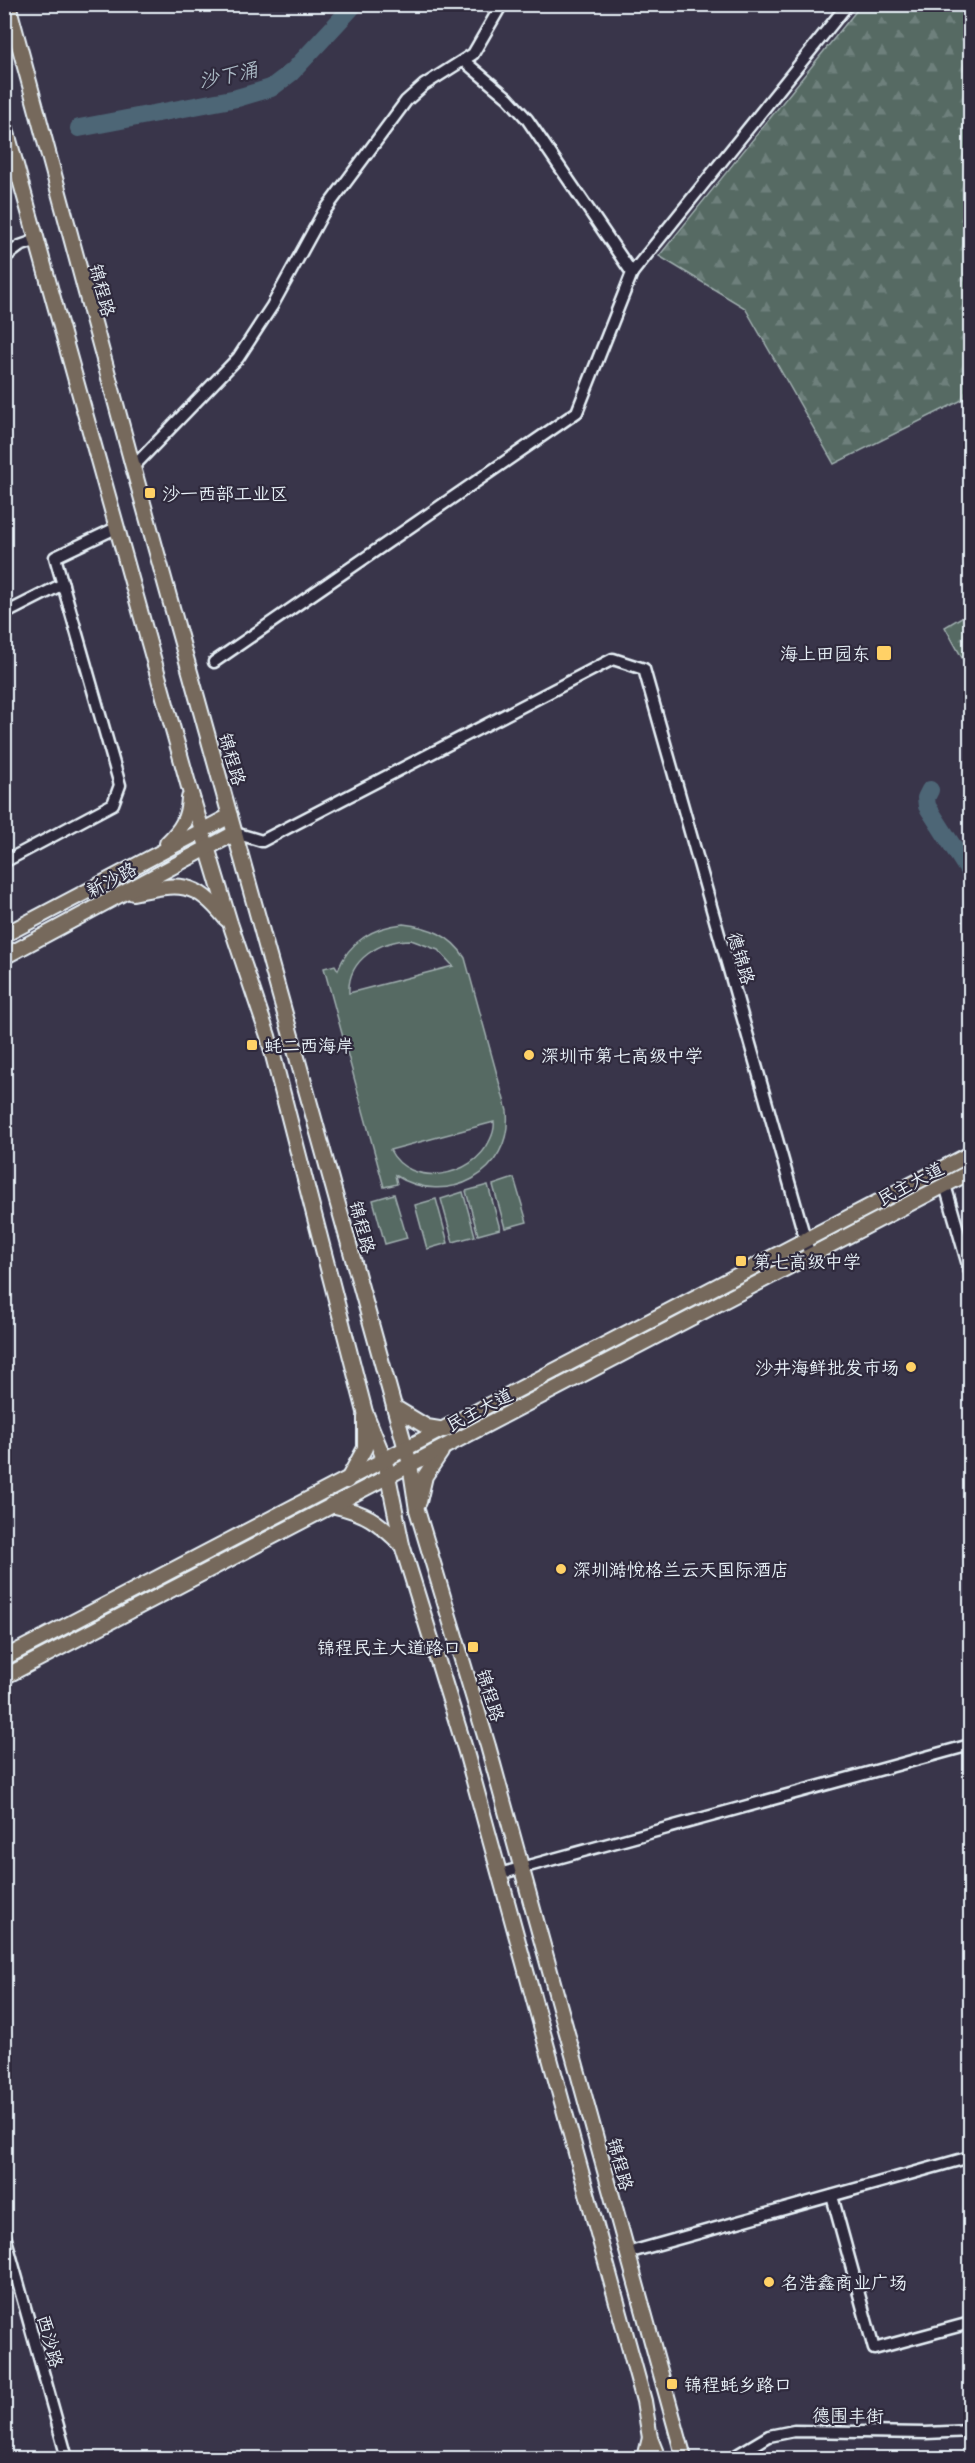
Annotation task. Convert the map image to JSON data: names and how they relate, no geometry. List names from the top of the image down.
{
  "streets": {
    "main road": ["锦程路", "新沙路", "民主大道"],
    "street": ["德锦路", "西沙路", "德围丰街"]
  },
  "crossings": [
    ["锦程路", "新沙路"],
    ["锦程路", "德锦路"],
    ["锦程路", "民主大道"],
    ["新沙路", "德锦路"],
    ["德锦路", "民主大道"]
  ],
  "water": ["沙下涌"],
  "places": {
    "transit": [
      "沙一西部工业区",
      "海上田园东",
      "蚝二西海岸",
      "第七高级中学",
      "锦程民主大道路口",
      "锦程蚝乡路口"
    ],
    "other": [
      "深圳市第七高级中学",
      "沙井海鲜批发市场",
      "深圳澔悦格兰云天国际酒店",
      "名浩鑫商业广场"
    ]
  }
}
